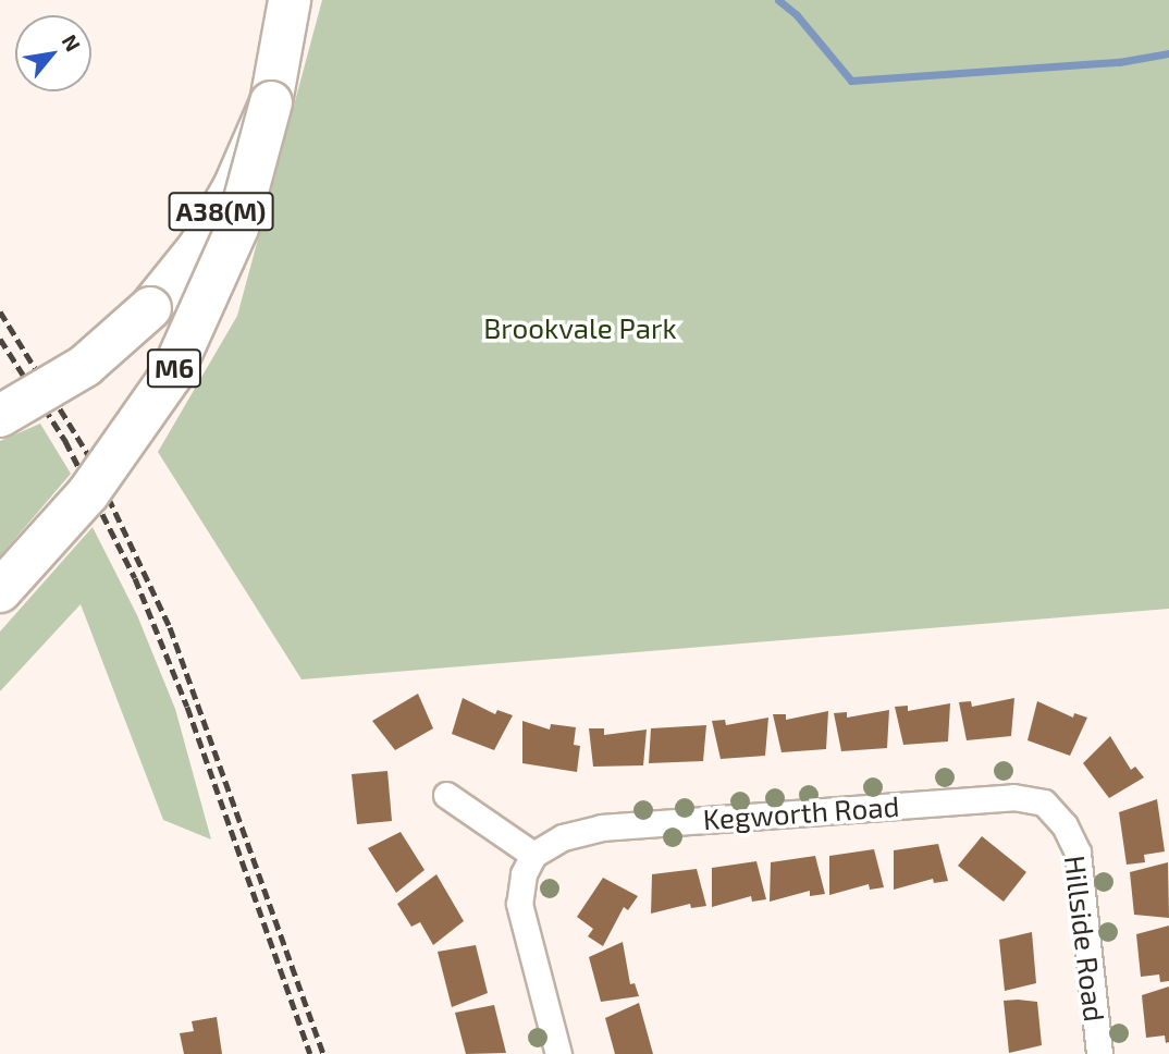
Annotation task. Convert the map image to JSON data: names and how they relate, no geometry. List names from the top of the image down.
{
  "streets": {
    "highway": ["A38(M)", "M6"],
    "street": ["Kegworth Road", "Hillside Road"]
  },
  "crossings": [
    ["A38(M)", "M6"],
    ["Kegworth Road", "Hillside Road"]
  ],
  "parks": ["Brookvale Park"],
  "north": "top right"
}
